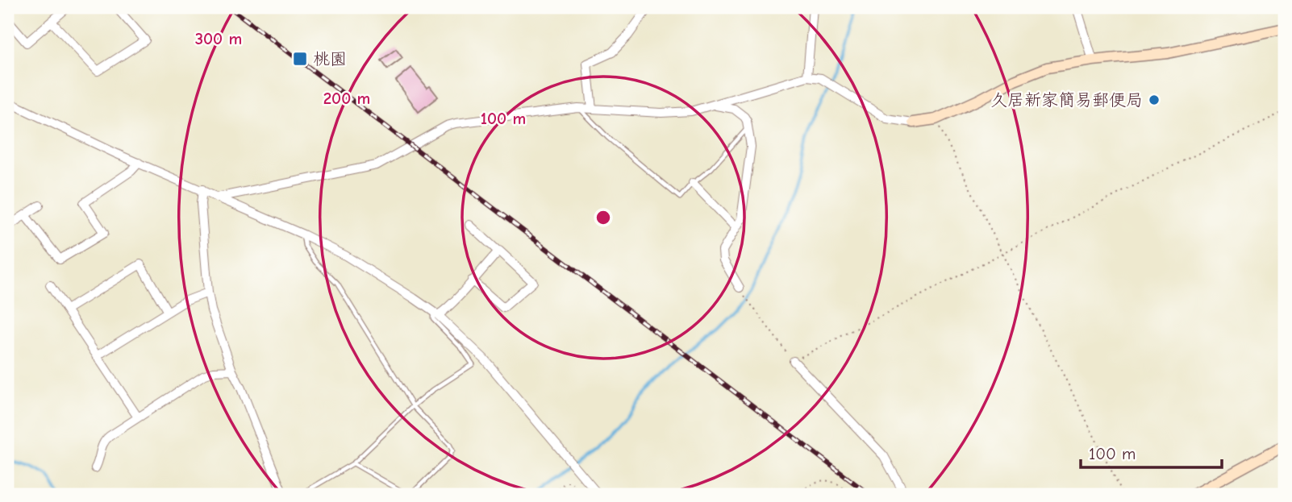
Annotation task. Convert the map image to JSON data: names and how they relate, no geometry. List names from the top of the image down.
{
  "places": {
    "transit": ["桃園"],
    "other": ["久居新家簡易郵便局"]
  },
  "scale_bar": "100 m",
  "rings": ["300 m", "200 m", "100 m"]
}
